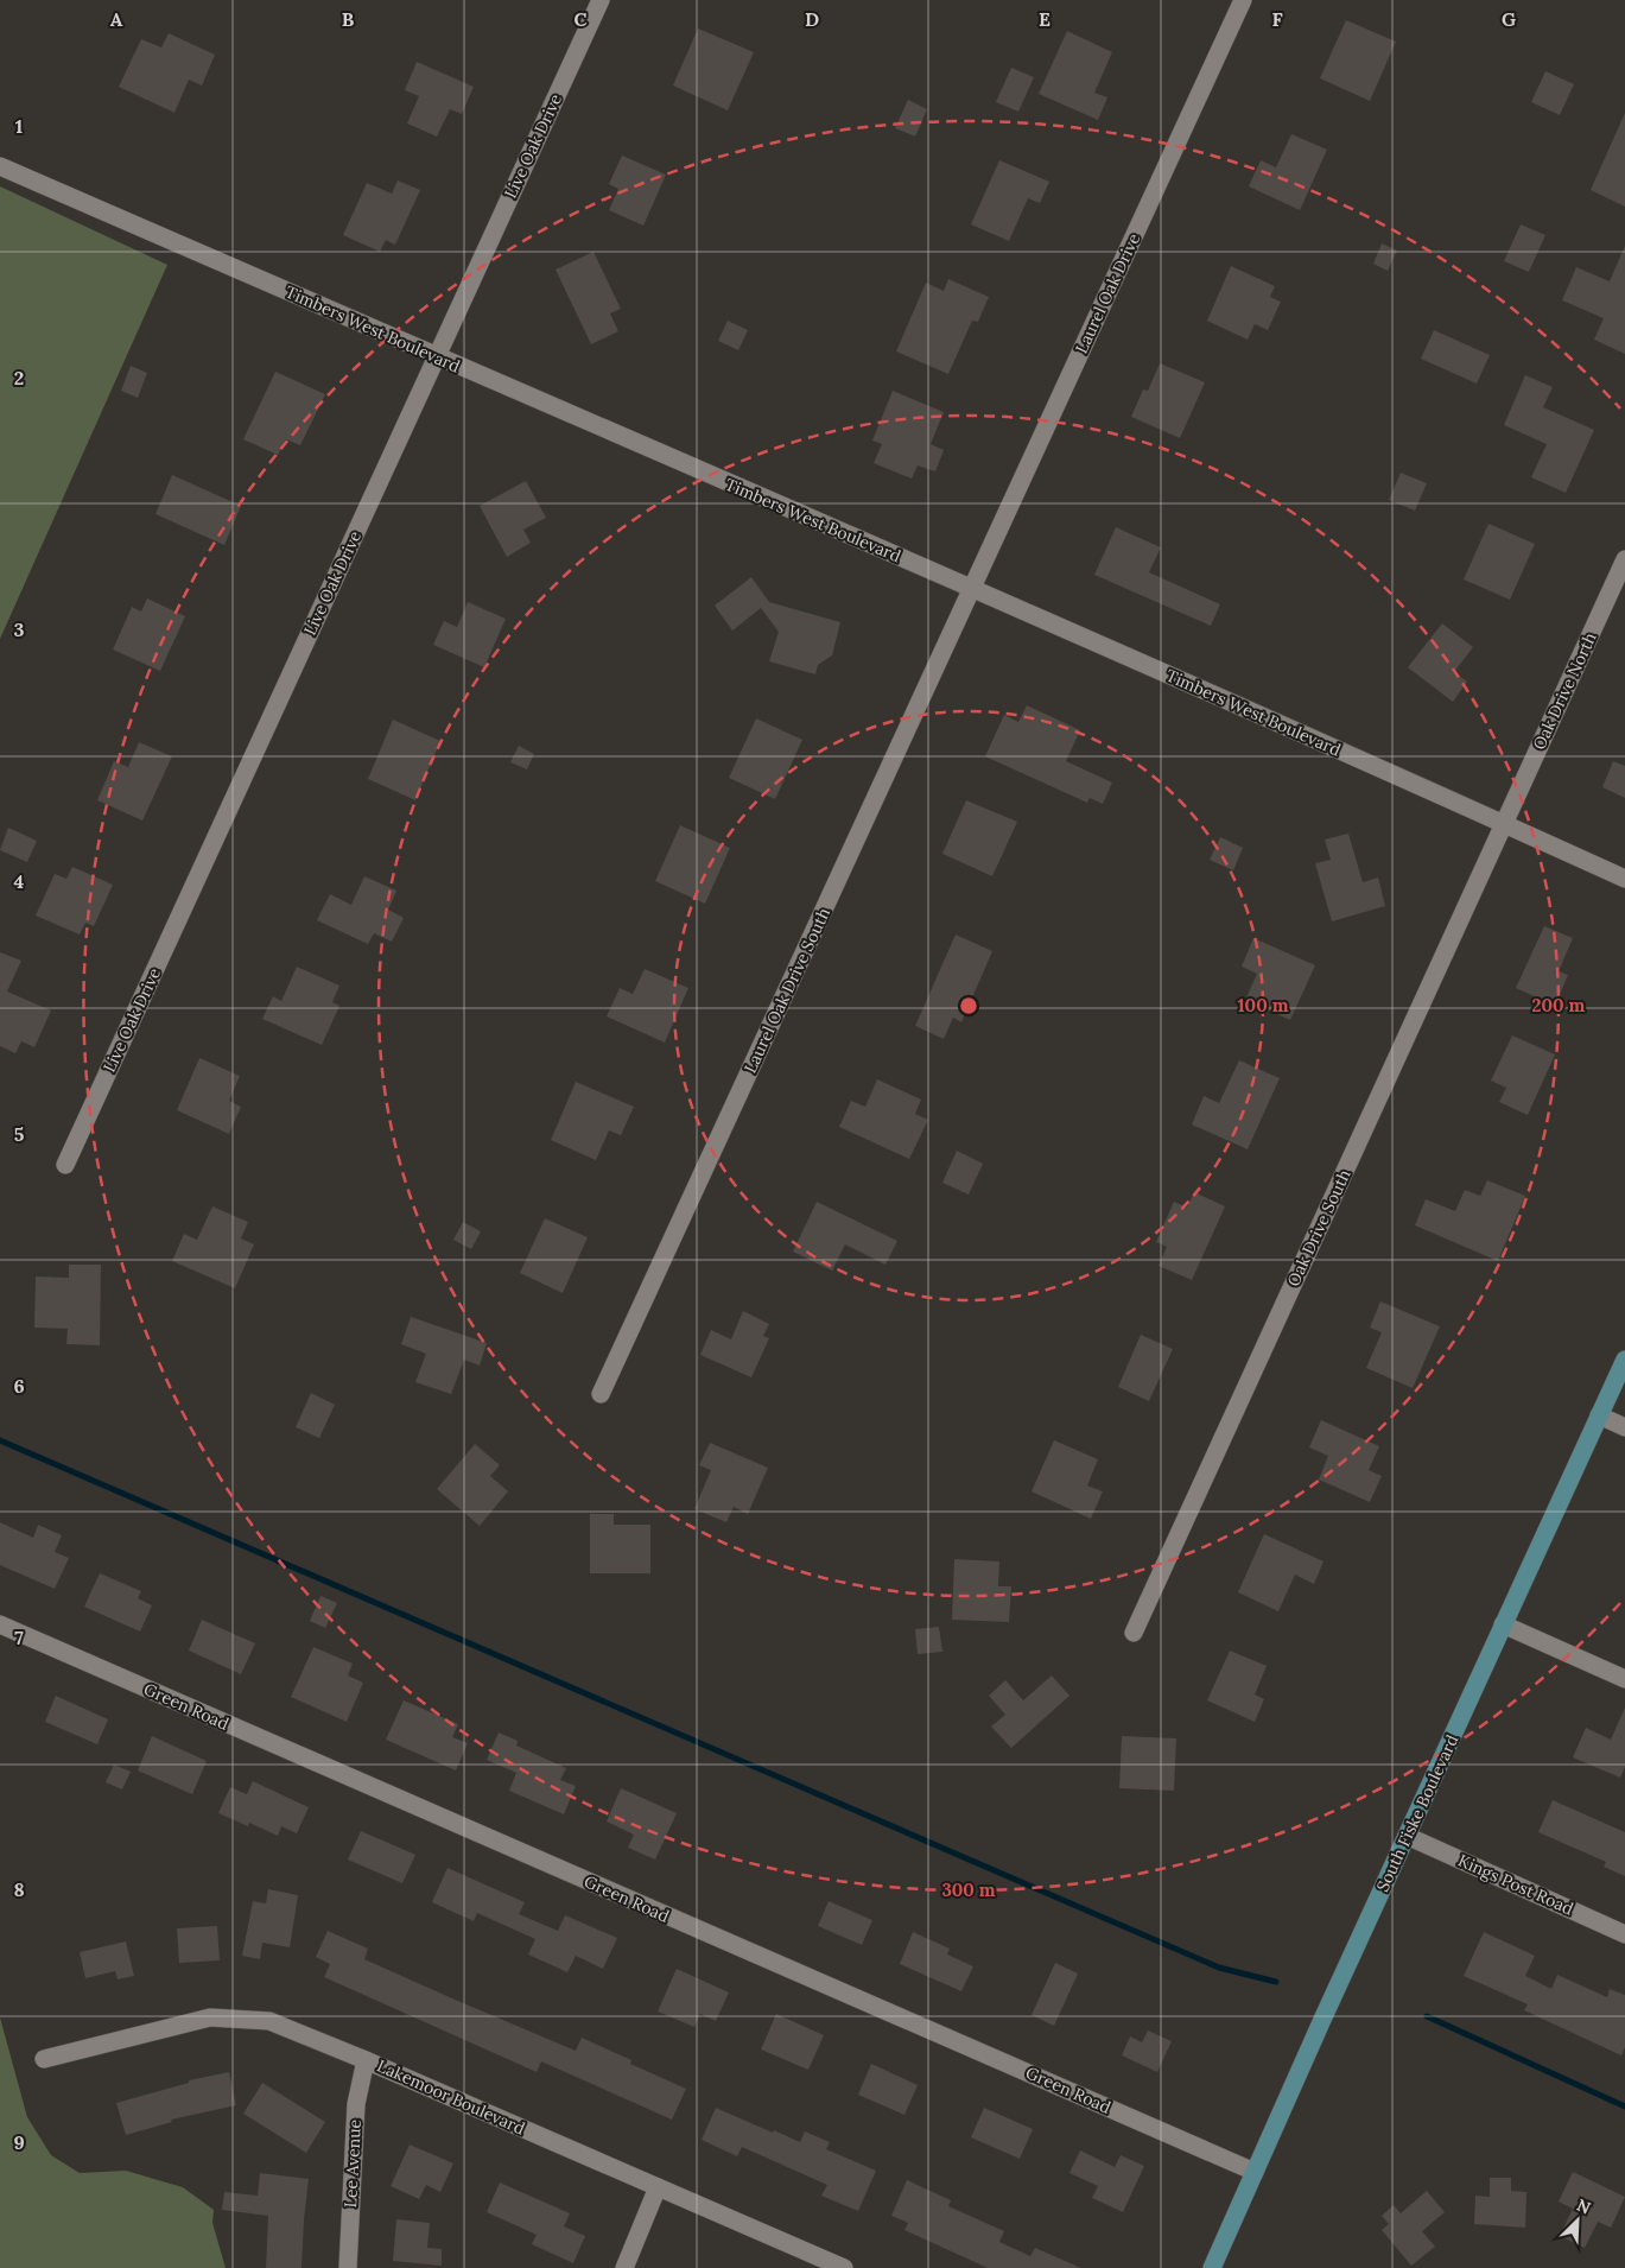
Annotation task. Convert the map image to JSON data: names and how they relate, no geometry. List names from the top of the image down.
{
  "streets": {
    "main road": ["South Fiske Boulevard"],
    "street": [
      "Live Oak Drive",
      "Laurel Oak Drive",
      "Timbers West Boulevard",
      "Oak Drive North",
      "Laurel Oak Drive South",
      "Oak Drive South",
      "Green Road",
      "Kings Post Road",
      "Lakemoor Boulevard",
      "Lee Avenue"
    ]
  },
  "crossings": [
    ["Live Oak Drive", "Timbers West Boulevard"],
    ["Laurel Oak Drive", "Timbers West Boulevard"],
    ["Laurel Oak Drive", "Laurel Oak Drive South"],
    ["Timbers West Boulevard", "Oak Drive North"],
    ["Timbers West Boulevard", "Laurel Oak Drive South"],
    ["Timbers West Boulevard", "Oak Drive South"],
    ["Oak Drive North", "Oak Drive South"],
    ["Green Road", "South Fiske Boulevard"],
    ["South Fiske Boulevard", "Kings Post Road"],
    ["Lakemoor Boulevard", "Lee Avenue"]
  ],
  "north": "top right",
  "grid": {
    "columns": [
      "A",
      "B",
      "C",
      "D",
      "E",
      "F",
      "G"
    ],
    "rows": [
      "1",
      "2",
      "3",
      "4",
      "5",
      "6",
      "7",
      "8",
      "9"
    ]
  },
  "rings": ["100 m", "200 m", "300 m"]
}
